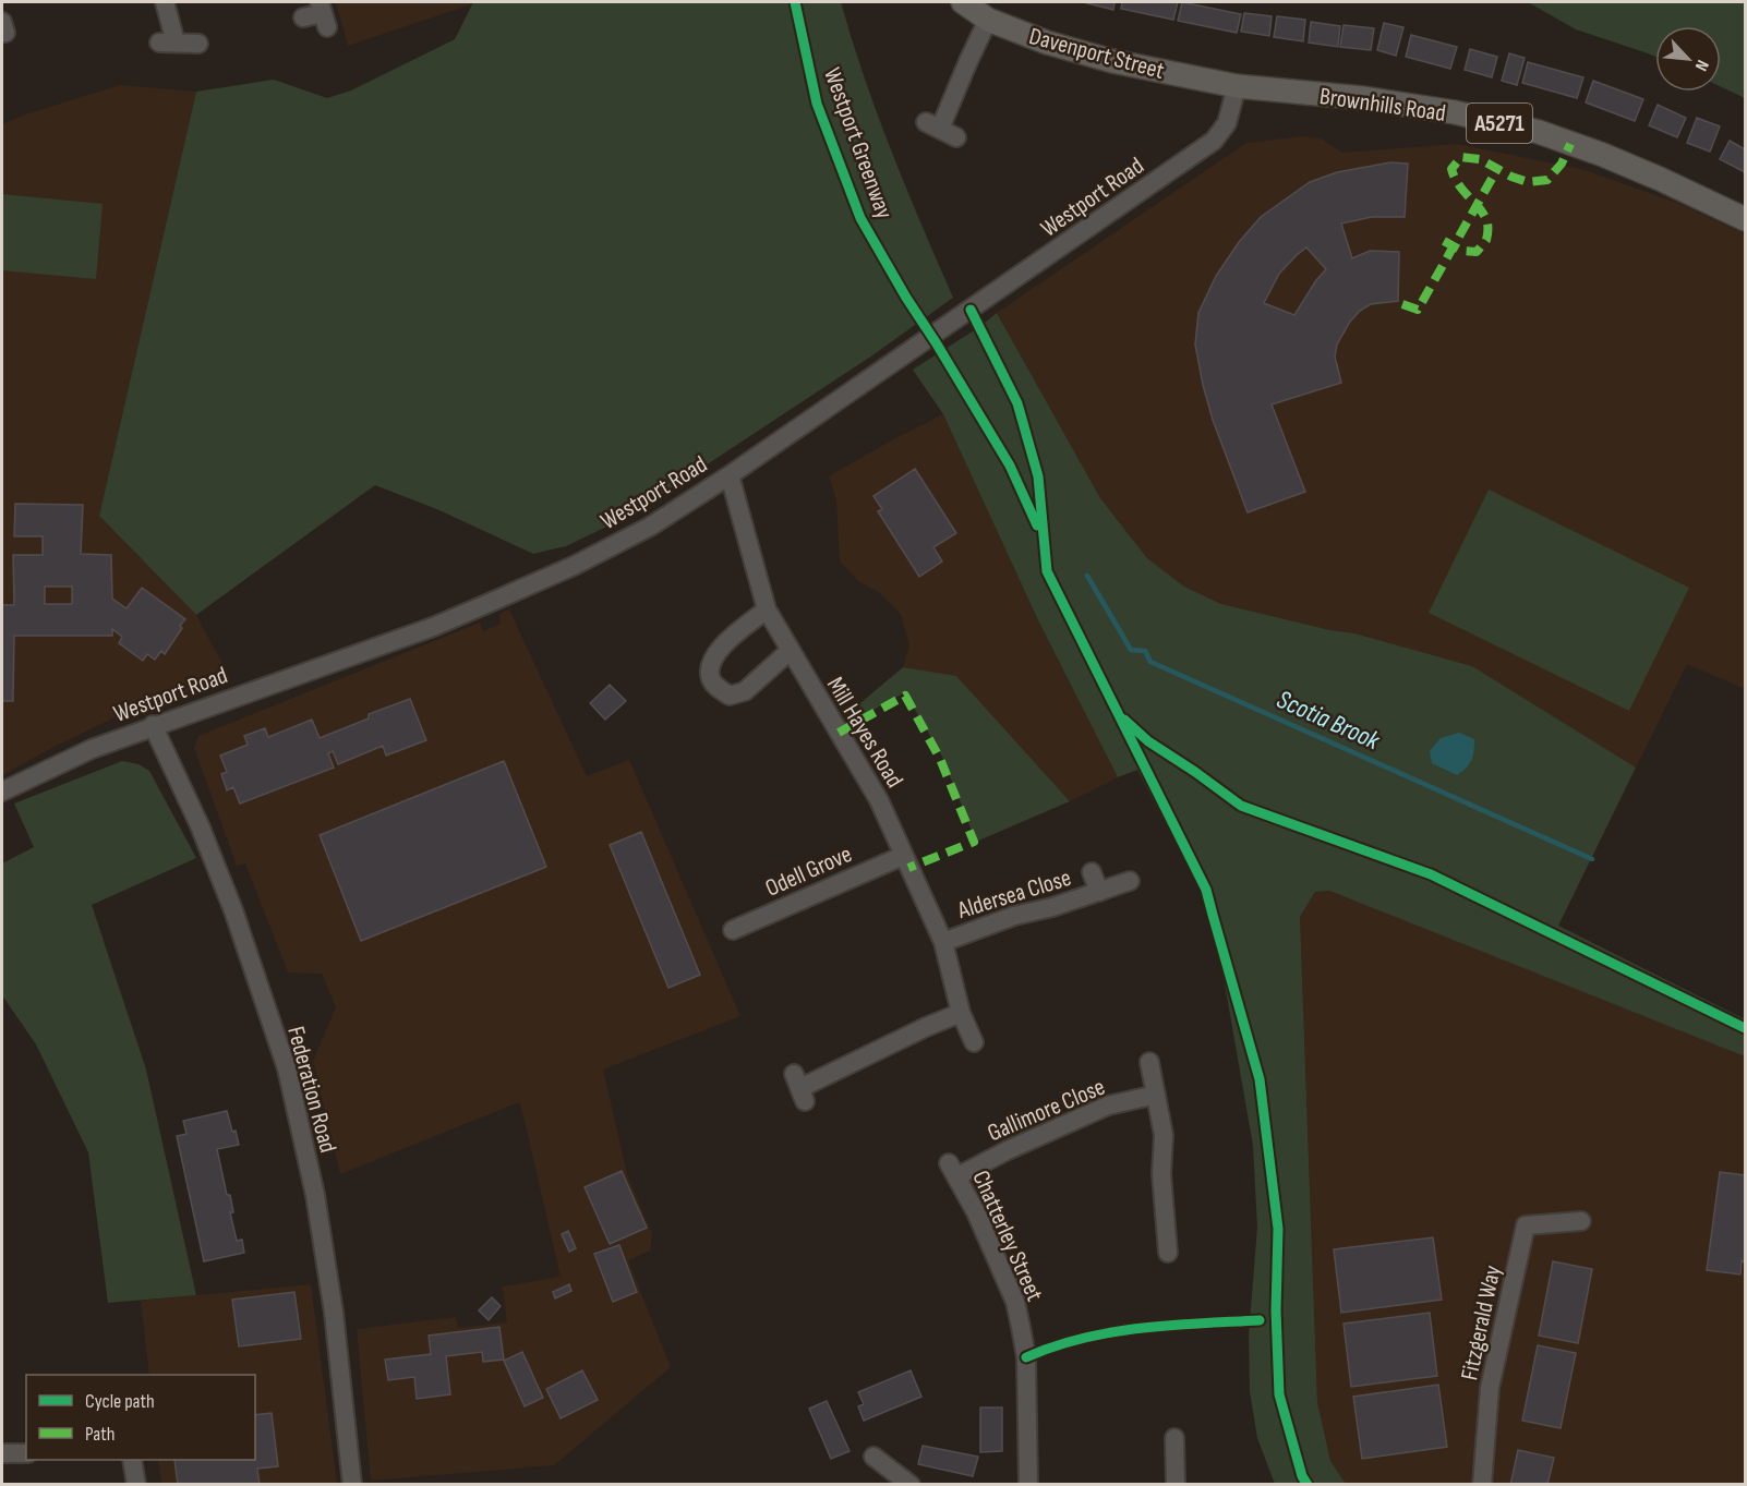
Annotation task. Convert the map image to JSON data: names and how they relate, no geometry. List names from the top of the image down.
{
  "streets": {
    "main road": ["Davenport Street", "Brownhills Road", "A5271"],
    "street": [
      "Westport Road",
      "Mill Hayes Road",
      "Odell Grove",
      "Aldersea Close",
      "Federation Road",
      "Gallimore Close",
      "Chatterley Street",
      "Fitzgerald Way"
    ],
    "cycle path": ["Westport Greenway"]
  },
  "crossings": [
    ["Davenport Street", "Brownhills Road"],
    ["Davenport Street", "Westport Road"],
    ["Brownhills Road", "Westport Road"],
    ["Westport Road", "Mill Hayes Road"],
    ["Westport Road", "Federation Road"],
    ["Mill Hayes Road", "Odell Grove"],
    ["Mill Hayes Road", "Aldersea Close"],
    ["Gallimore Close", "Chatterley Street"]
  ],
  "water": ["Scotia Brook"],
  "legend": ["Cycle path", "Path"],
  "north": "bottom right"
}
